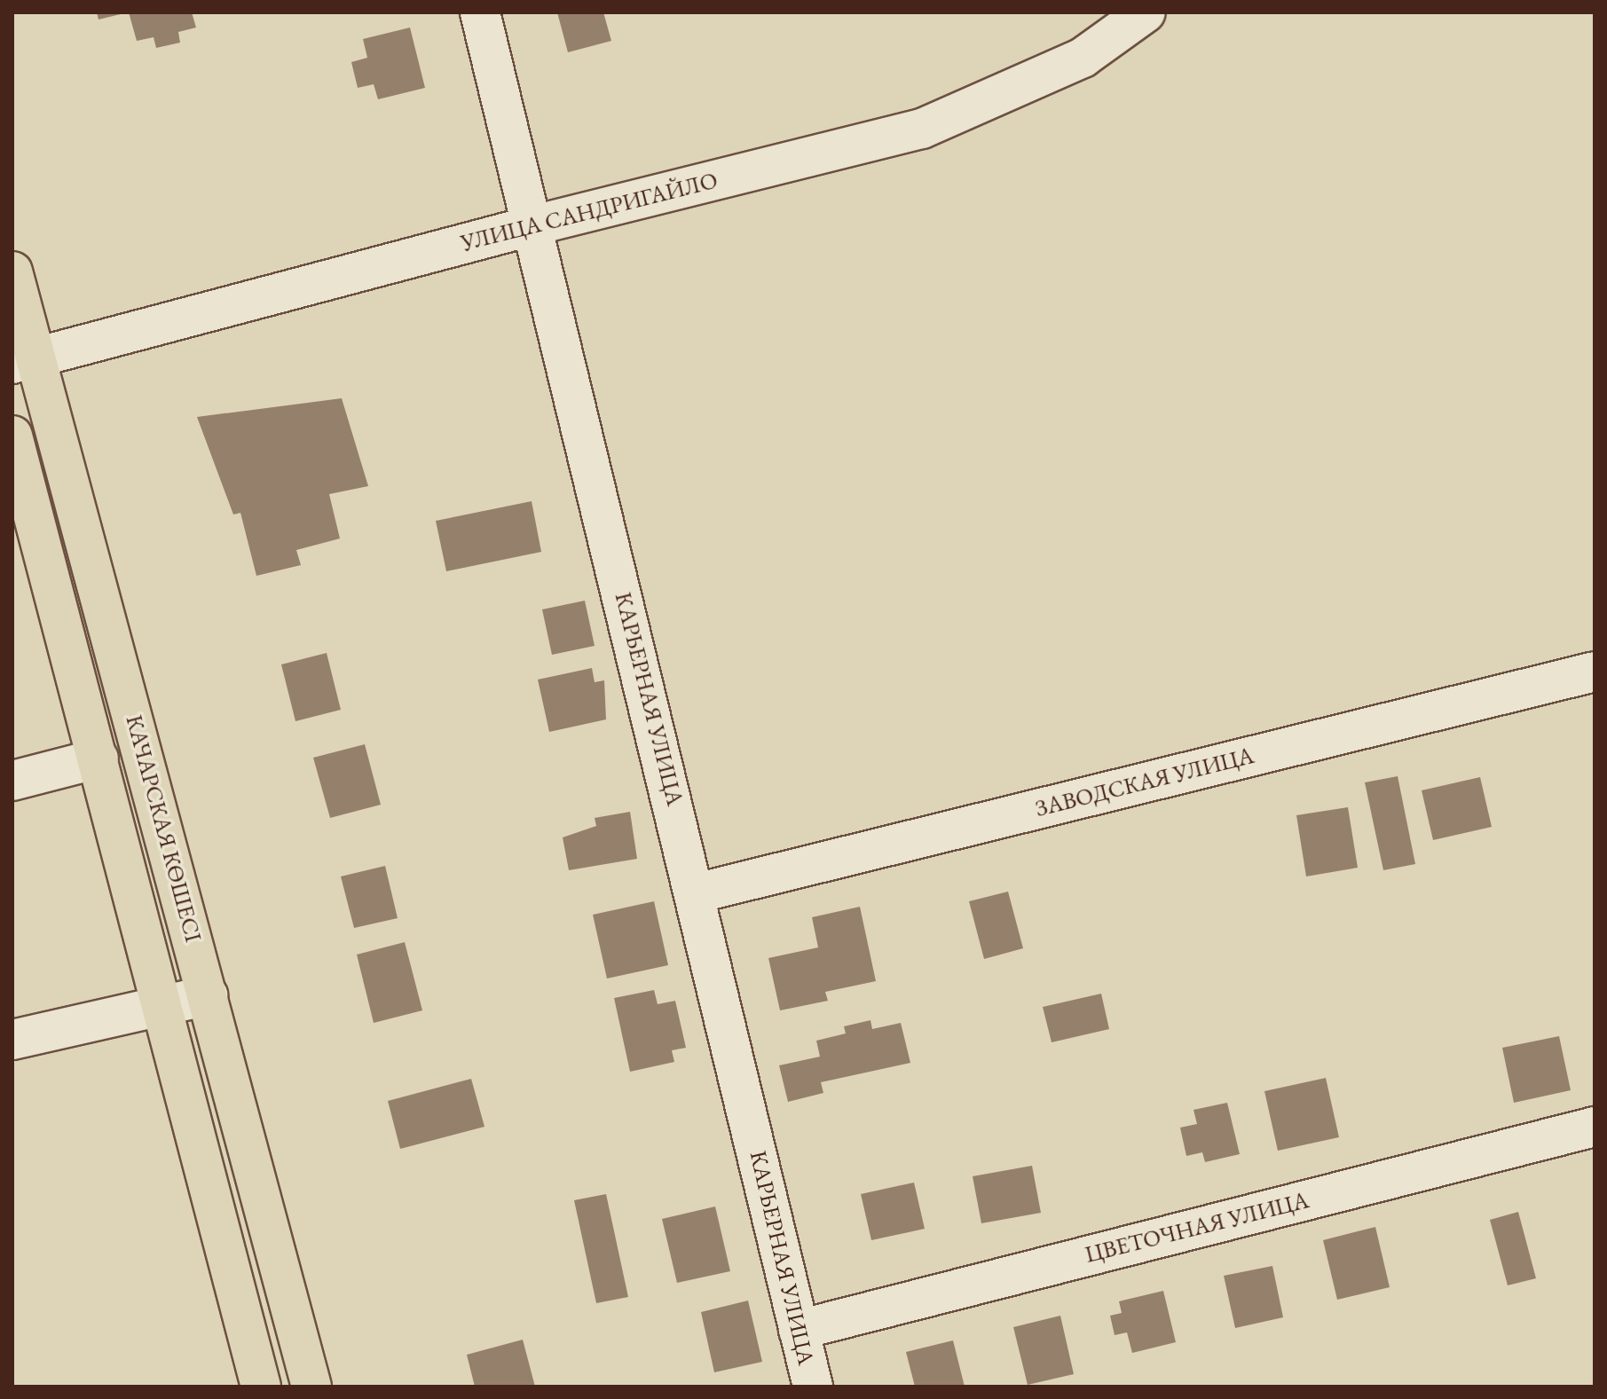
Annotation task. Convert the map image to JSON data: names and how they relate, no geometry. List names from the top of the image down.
{
  "streets": {
    "main road": ["КАЧАРСКАЯ КӨШЕСІ"],
    "street": [
      "УЛИЦА САНДРИГАЙЛО",
      "КАРЬЕРНАЯ УЛИЦА",
      "ЗАВОДСКАЯ УЛИЦА",
      "ЦВЕТОЧНАЯ УЛИЦА"
    ]
  },
  "crossings": [
    ["УЛИЦА САНДРИГАЙЛО", "КАРЬЕРНАЯ УЛИЦА"],
    ["УЛИЦА САНДРИГАЙЛО", "КАЧАРСКАЯ КӨШЕСІ"],
    ["КАРЬЕРНАЯ УЛИЦА", "ЗАВОДСКАЯ УЛИЦА"],
    ["КАРЬЕРНАЯ УЛИЦА", "ЦВЕТОЧНАЯ УЛИЦА"]
  ]
}
